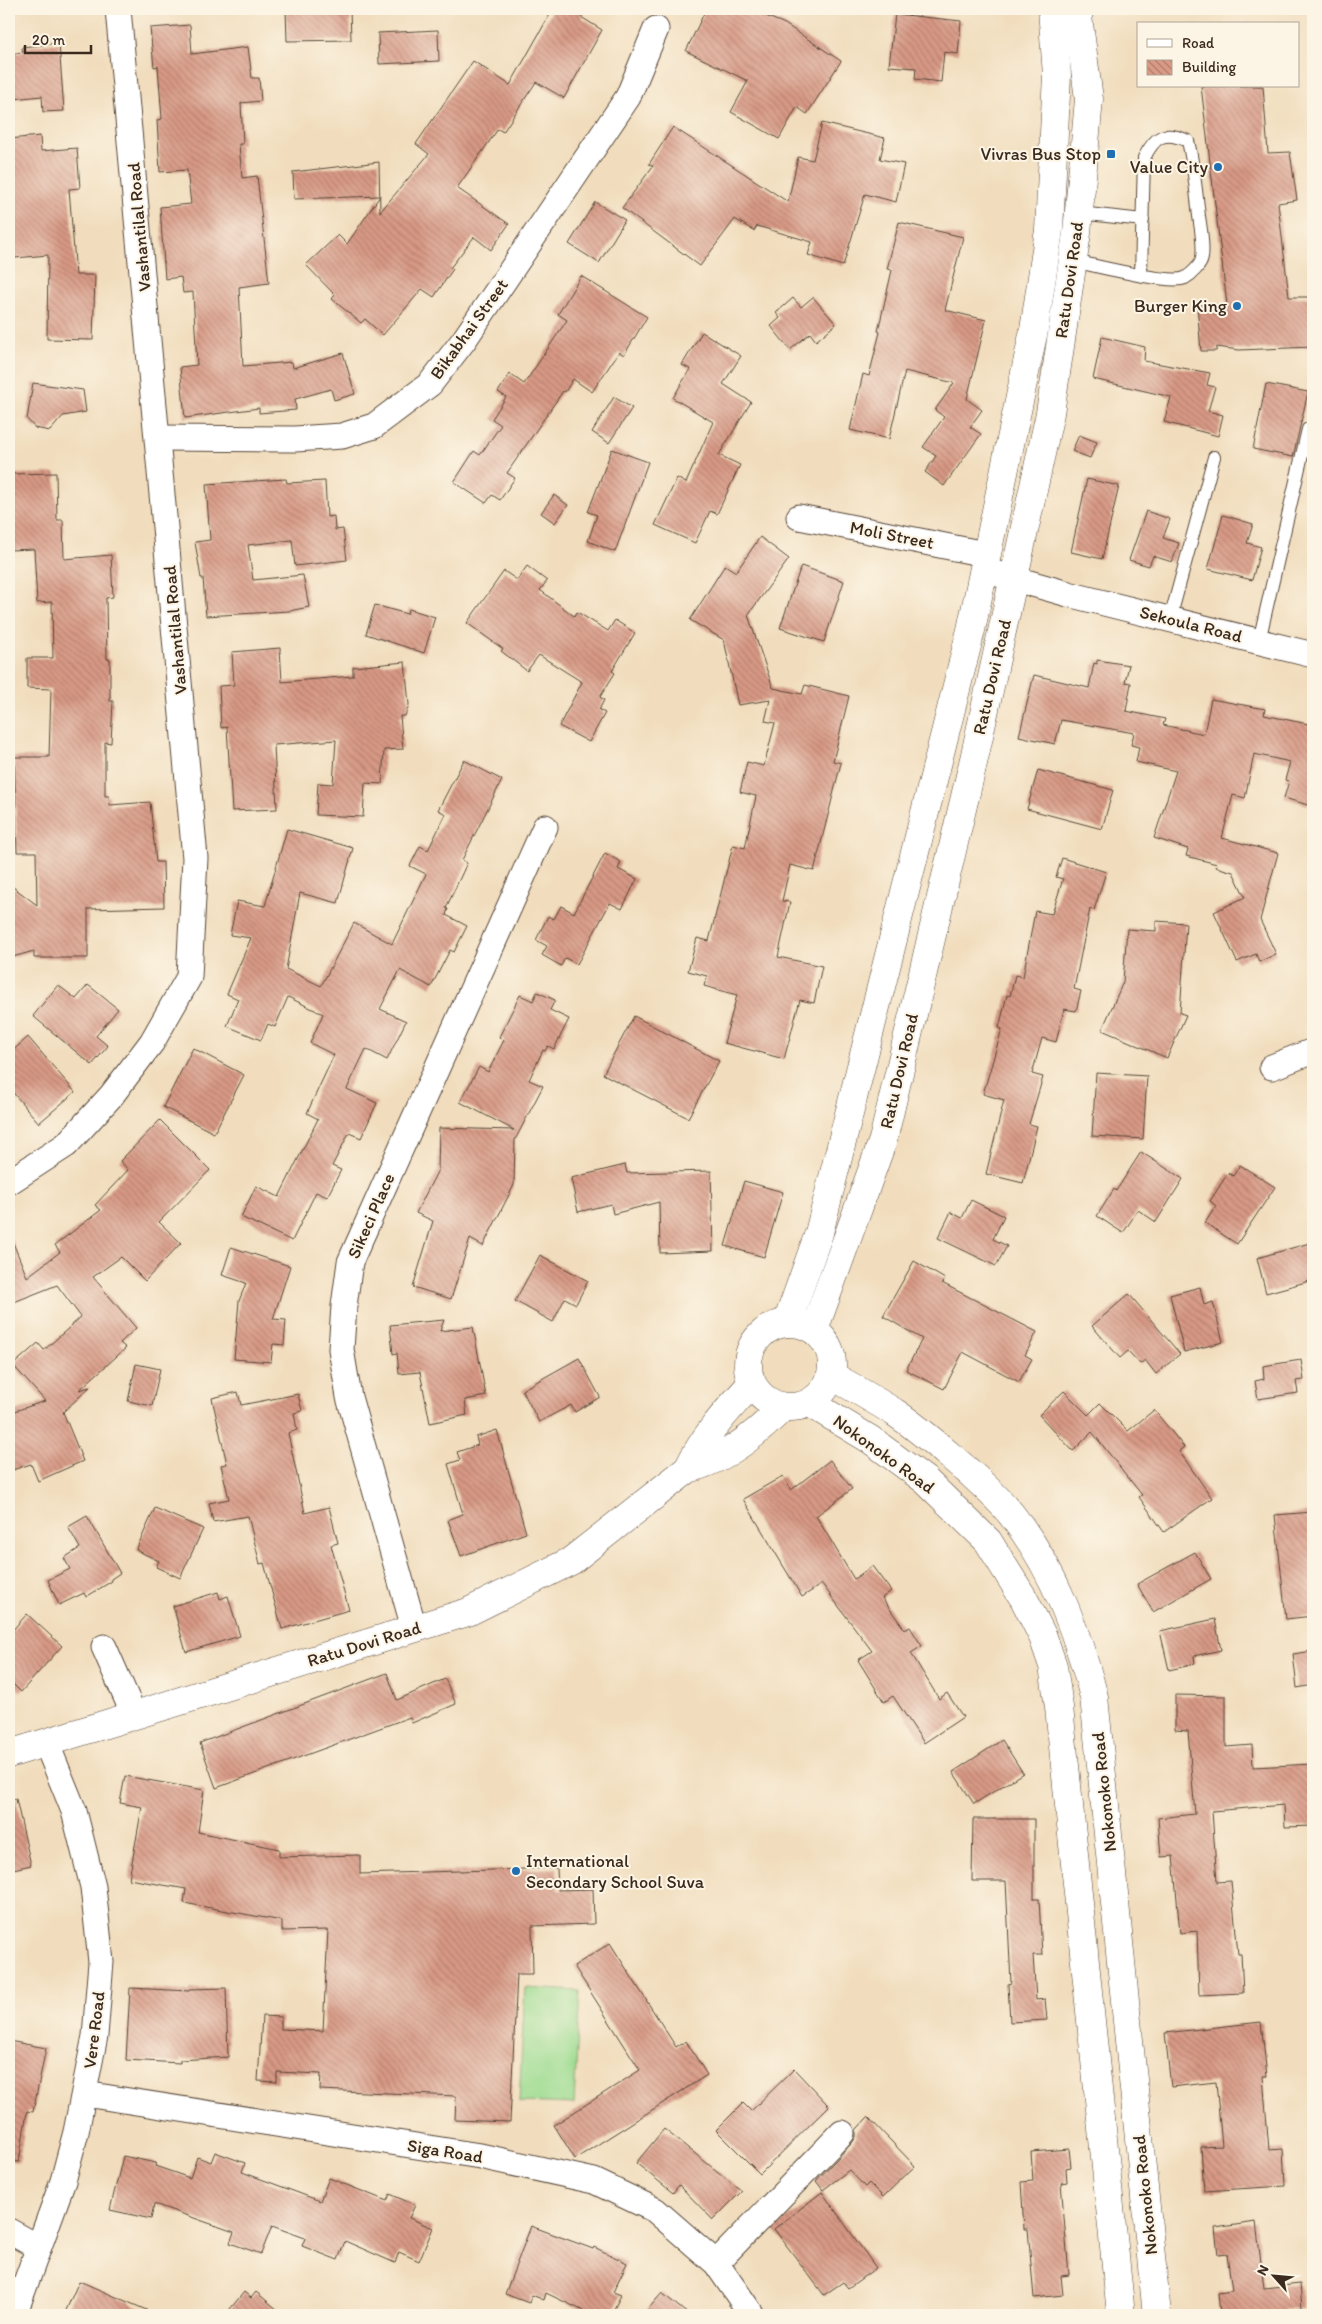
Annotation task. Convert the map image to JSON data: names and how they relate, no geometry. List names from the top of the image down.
{
  "streets": {
    "main road": ["Ratu Dovi Road", "Nokonoko Road"],
    "street": [
      "Vashantilal Road",
      "Bikabhai Street",
      "Moli Street",
      "Sekoula Road",
      "Sikeci Place",
      "Vere Road",
      "Siga Road"
    ]
  },
  "crossings": [
    ["Vashantilal Road", "Bikabhai Street"],
    ["Ratu Dovi Road", "Moli Street"],
    ["Ratu Dovi Road", "Sekoula Road"],
    ["Ratu Dovi Road", "Sikeci Place"],
    ["Ratu Dovi Road", "Nokonoko Road"],
    ["Ratu Dovi Road", "Vere Road"],
    ["Moli Street", "Sekoula Road"],
    ["Vere Road", "Siga Road"]
  ],
  "places": {
    "transit": ["Vivras Bus Stop"],
    "other": ["Value City", "Burger King", "International Secondary School Suva"]
  },
  "legend": ["Road", "Building"],
  "scale_bar": "20 m",
  "north": "top left"
}
